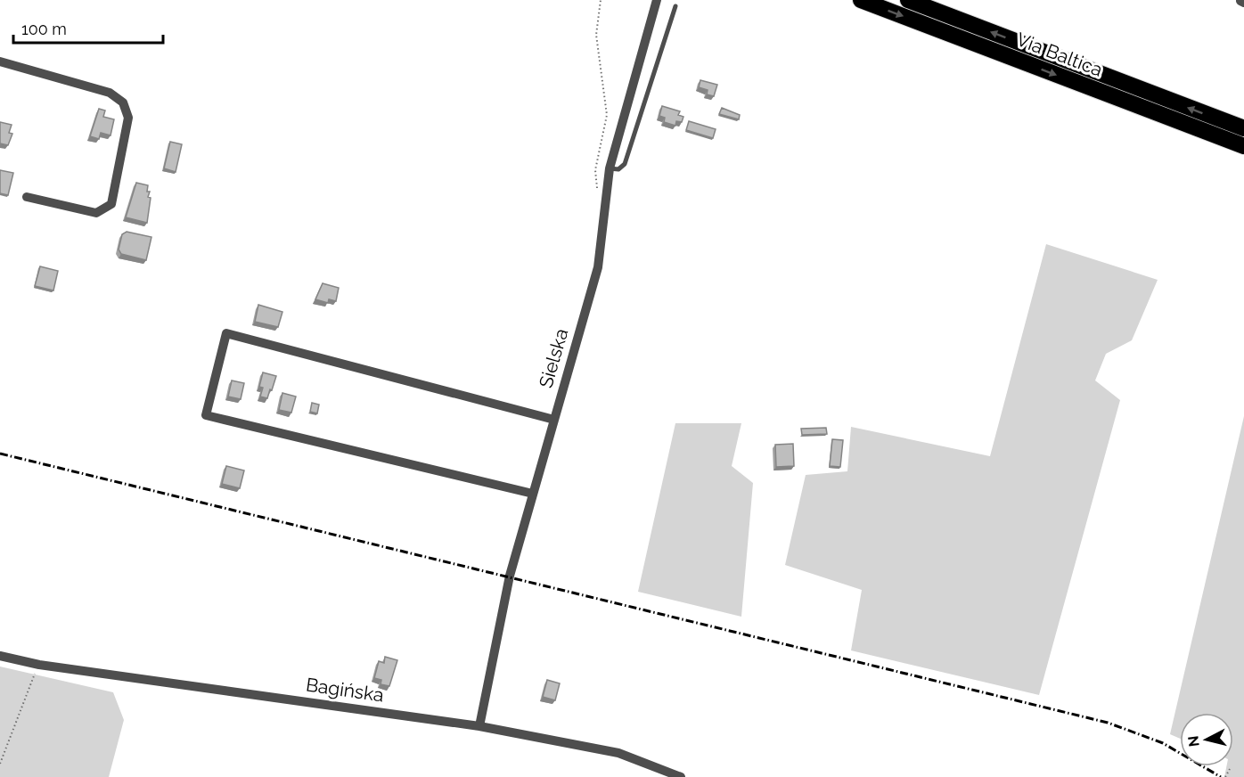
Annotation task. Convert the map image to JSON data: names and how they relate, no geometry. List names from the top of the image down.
{
  "streets": {
    "highway": ["Via Baltica"],
    "street": ["Sielska", "Bagińska"]
  },
  "crossings": [
    ["Sielska", "Bagińska"]
  ],
  "scale_bar": "100 m",
  "north": "left"
}
